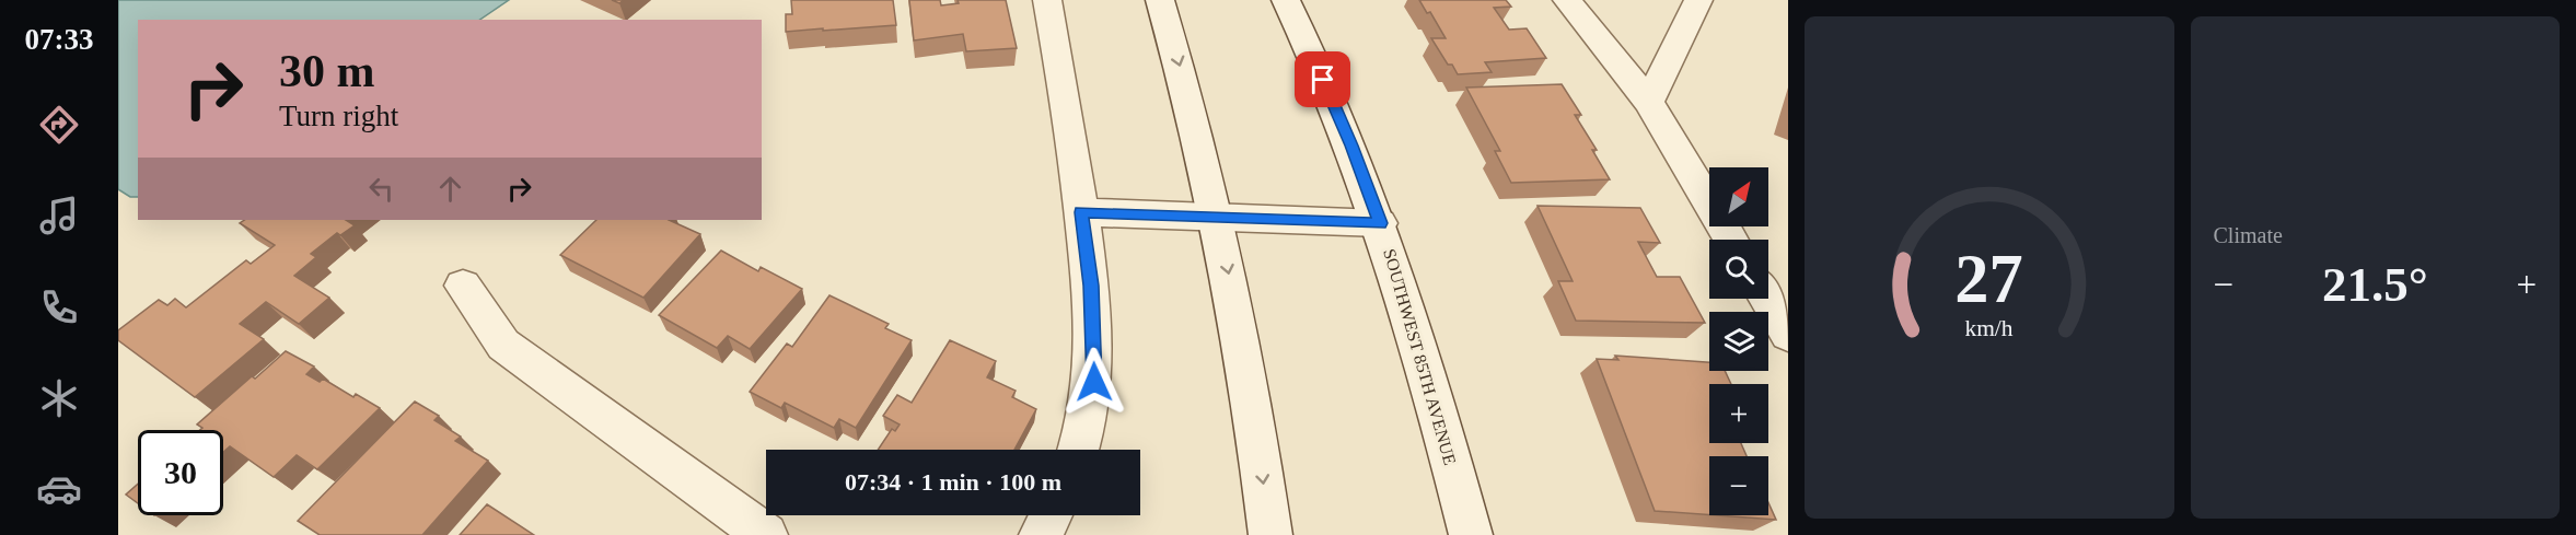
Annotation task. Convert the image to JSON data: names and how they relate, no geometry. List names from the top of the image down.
{
  "streets": {
    "street": ["SOUTHWEST 85TH AVENUE"]
  },
  "north": "top right",
  "page": {
    "tabs": "07:33",
    "tile": "Climate",
    "turn": ["30 m", "Turn right"],
    "map_buttons": ["+", "−"],
    "heat": ["−", "21.5°", "+"],
    "limit": "30",
    "trip": "07:34 · 1 min · 100 m",
    "gauge": ["27", "km/h"]
  }
}
